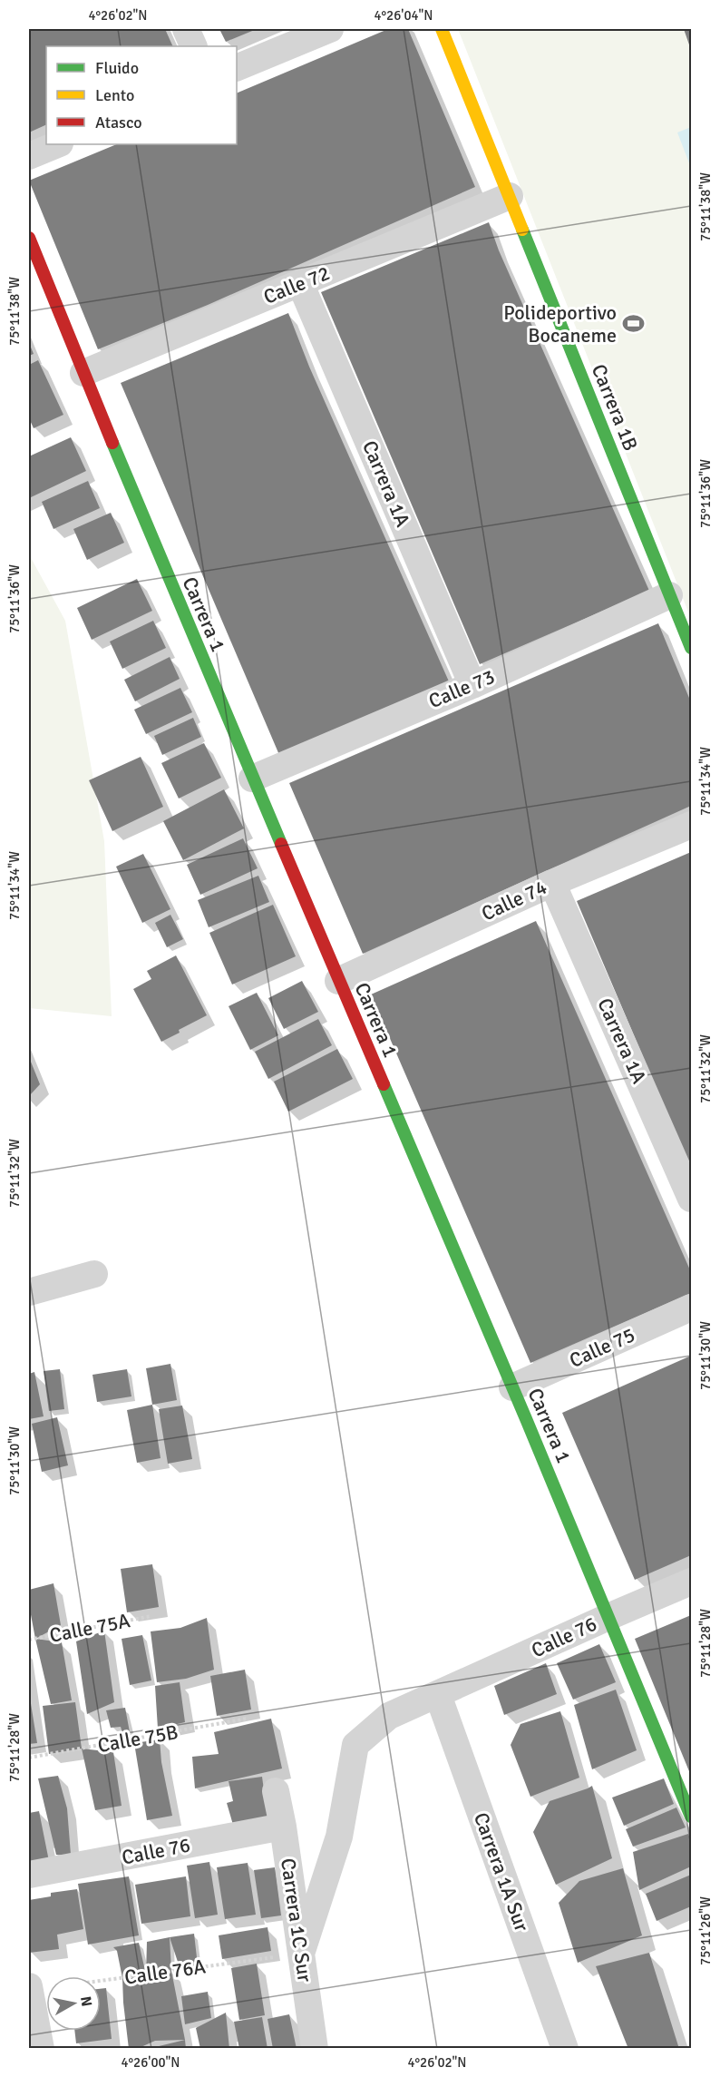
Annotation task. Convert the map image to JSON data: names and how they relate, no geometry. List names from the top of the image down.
{
  "streets": {
    "street": [
      "Calle 72",
      "Carrera 1B",
      "Carrera 1A",
      "Carrera 1",
      "Calle 73",
      "Calle 74",
      "Calle 75",
      "Calle 76",
      "Carrera 1A Sur",
      "Carrera 1C Sur"
    ],
    "path": ["Calle 75A", "Calle 75B", "Calle 76A"]
  },
  "crossings": [
    ["Calle 72", "Carrera 1B"],
    ["Calle 72", "Carrera 1A"],
    ["Calle 72", "Carrera 1"],
    ["Carrera 1B", "Calle 73"],
    ["Carrera 1A", "Calle 73"],
    ["Carrera 1A", "Calle 74"],
    ["Carrera 1", "Calle 73"],
    ["Carrera 1", "Calle 74"],
    ["Carrera 1", "Calle 75"],
    ["Carrera 1", "Calle 76"],
    ["Calle 76", "Carrera 1A Sur"],
    ["Calle 76", "Carrera 1C Sur"],
    ["Calle 76", "Calle 76A"],
    ["Carrera 1C Sur", "Calle 76A"]
  ],
  "places": {
    "sports": ["Polideportivo Bocaneme"]
  },
  "legend": ["Fluido", "Lento", "Atasco"],
  "north": "right",
  "coordinates": [
    "4°26'02\"N",
    "4°26'04\"N",
    "75°11'38\"W",
    "75°11'36\"W",
    "75°11'34\"W",
    "75°11'32\"W",
    "75°11'30\"W",
    "75°11'28\"W",
    "75°11'26\"W",
    "4°26'00\"N"
  ]
}
